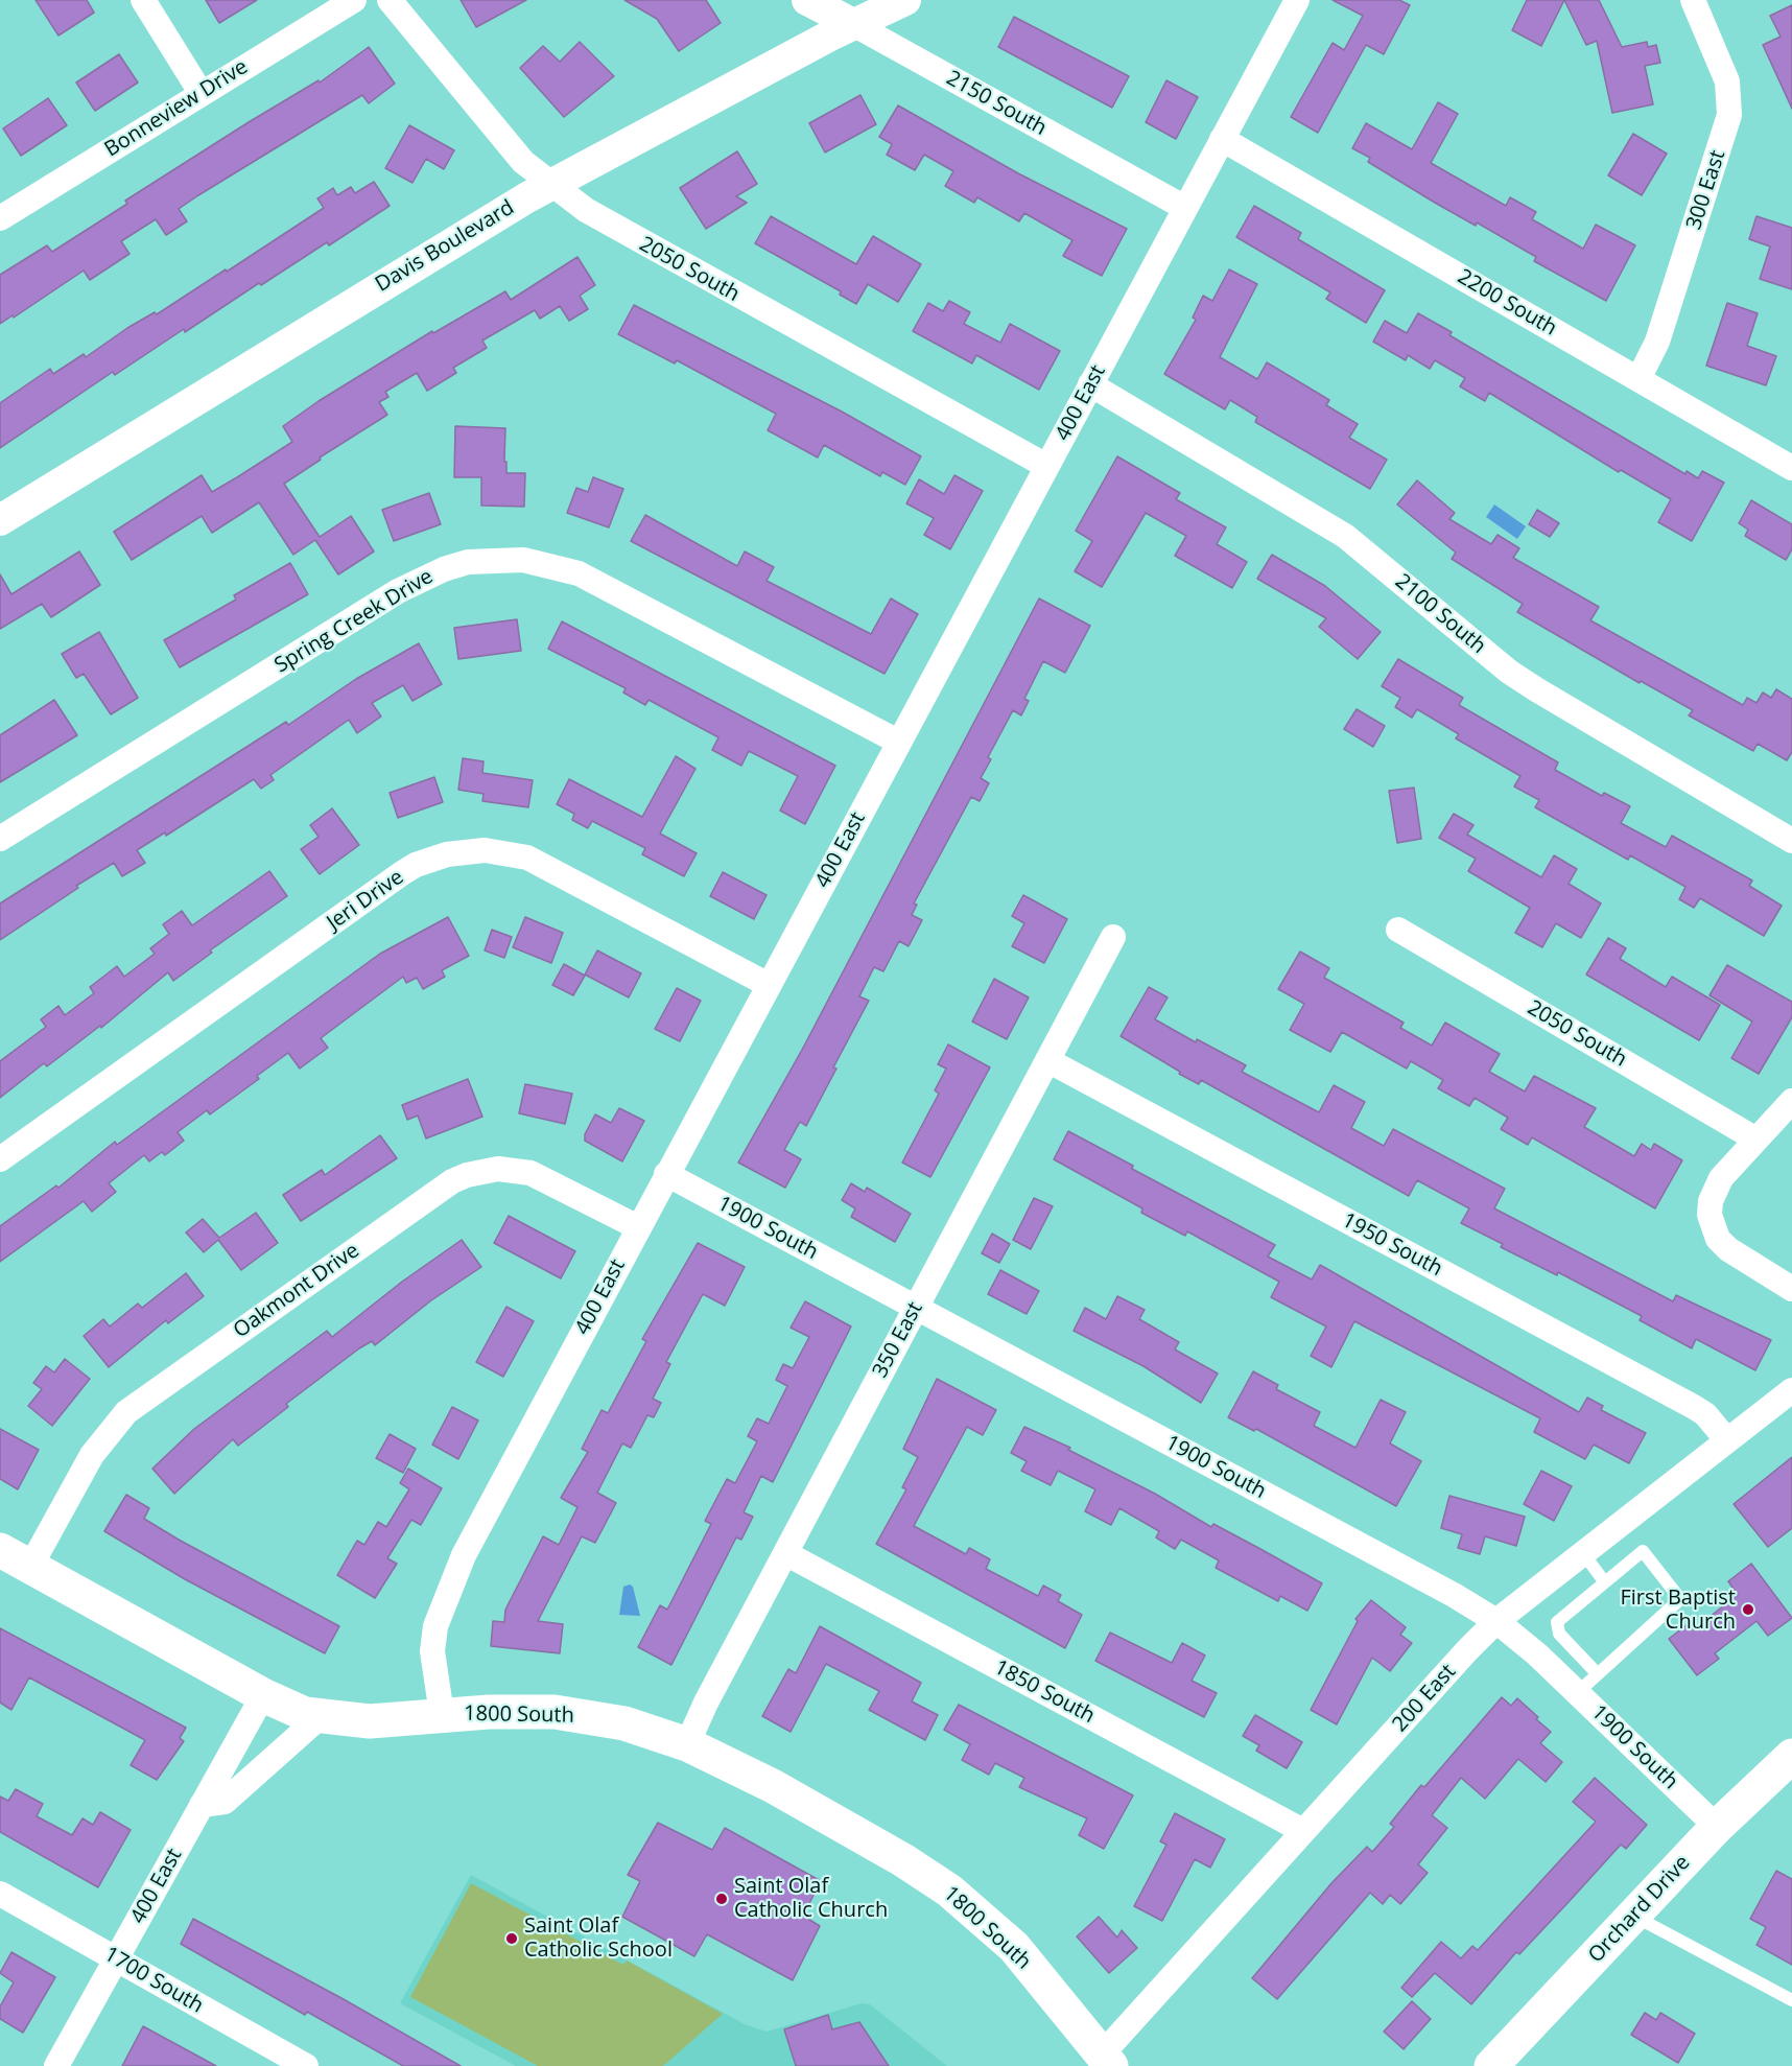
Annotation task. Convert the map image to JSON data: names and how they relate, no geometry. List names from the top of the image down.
{
  "streets": {
    "main road": ["1800 South", "Orchard Drive"],
    "street": [
      "2150 South",
      "Bonneview Drive",
      "300 East",
      "Davis Boulevard",
      "2050 South",
      "2200 South",
      "400 East",
      "2100 South",
      "Spring Creek Drive",
      "Jeri Drive",
      "1900 South",
      "1950 South",
      "Oakmont Drive",
      "350 East",
      "1850 South",
      "200 East",
      "1700 South"
    ]
  },
  "crossings": [
    ["2150 South", "Davis Boulevard"],
    ["2150 South", "400 East"],
    ["300 East", "2200 South"],
    ["Davis Boulevard", "2050 South"],
    ["2050 South", "400 East"],
    ["2200 South", "400 East"],
    ["400 East", "2100 South"],
    ["400 East", "Spring Creek Drive"],
    ["400 East", "Jeri Drive"],
    ["400 East", "1900 South"],
    ["400 East", "Oakmont Drive"],
    ["400 East", "1800 South"],
    ["400 East", "1700 South"],
    ["1900 South", "350 East"],
    ["1900 South", "200 East"],
    ["1900 South", "Orchard Drive"],
    ["1950 South", "350 East"],
    ["1950 South", "200 East"],
    ["Oakmont Drive", "1800 South"],
    ["350 East", "1850 South"],
    ["350 East", "1800 South"],
    ["1850 South", "200 East"],
    ["200 East", "1800 South"]
  ],
  "places": ["First Baptist Church", "Saint Olaf Catholic Church", "Saint Olaf Catholic School"]
}
